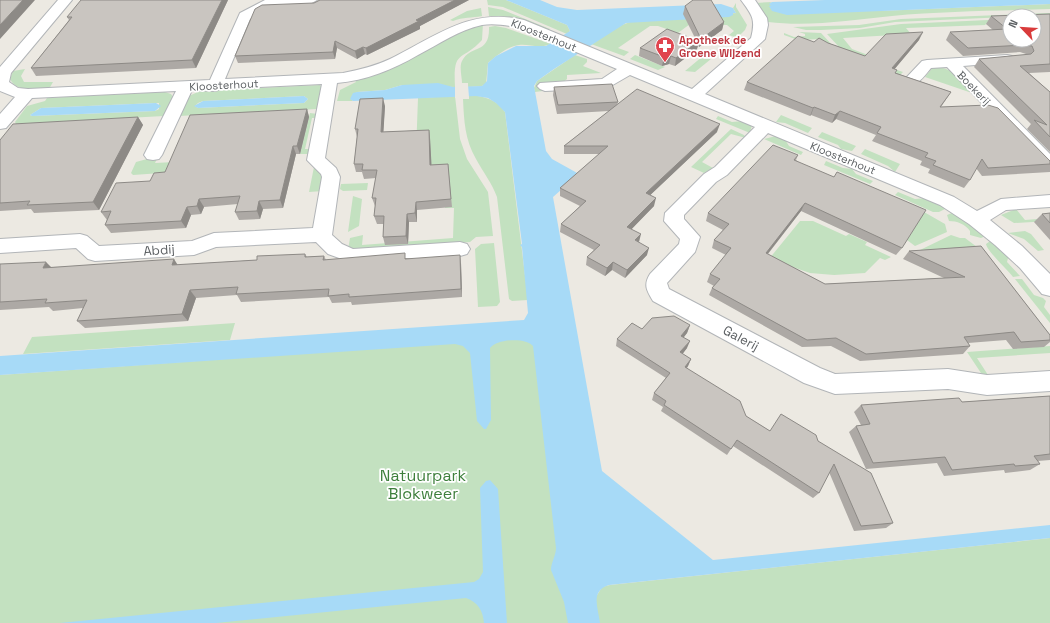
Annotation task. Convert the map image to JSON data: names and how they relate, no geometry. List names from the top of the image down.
{
  "streets": {
    "street": [
      "Kloosterhout",
      "Boekerij",
      "Abdij",
      "Galerij"
    ]
  },
  "crossings": [
    ["Kloosterhout", "Galerij"]
  ],
  "parks": ["Natuurpark Blokweer"],
  "places": {
    "pharmacy": ["Apotheek de Groene Wijzend"]
  },
  "north": "top left"
}
